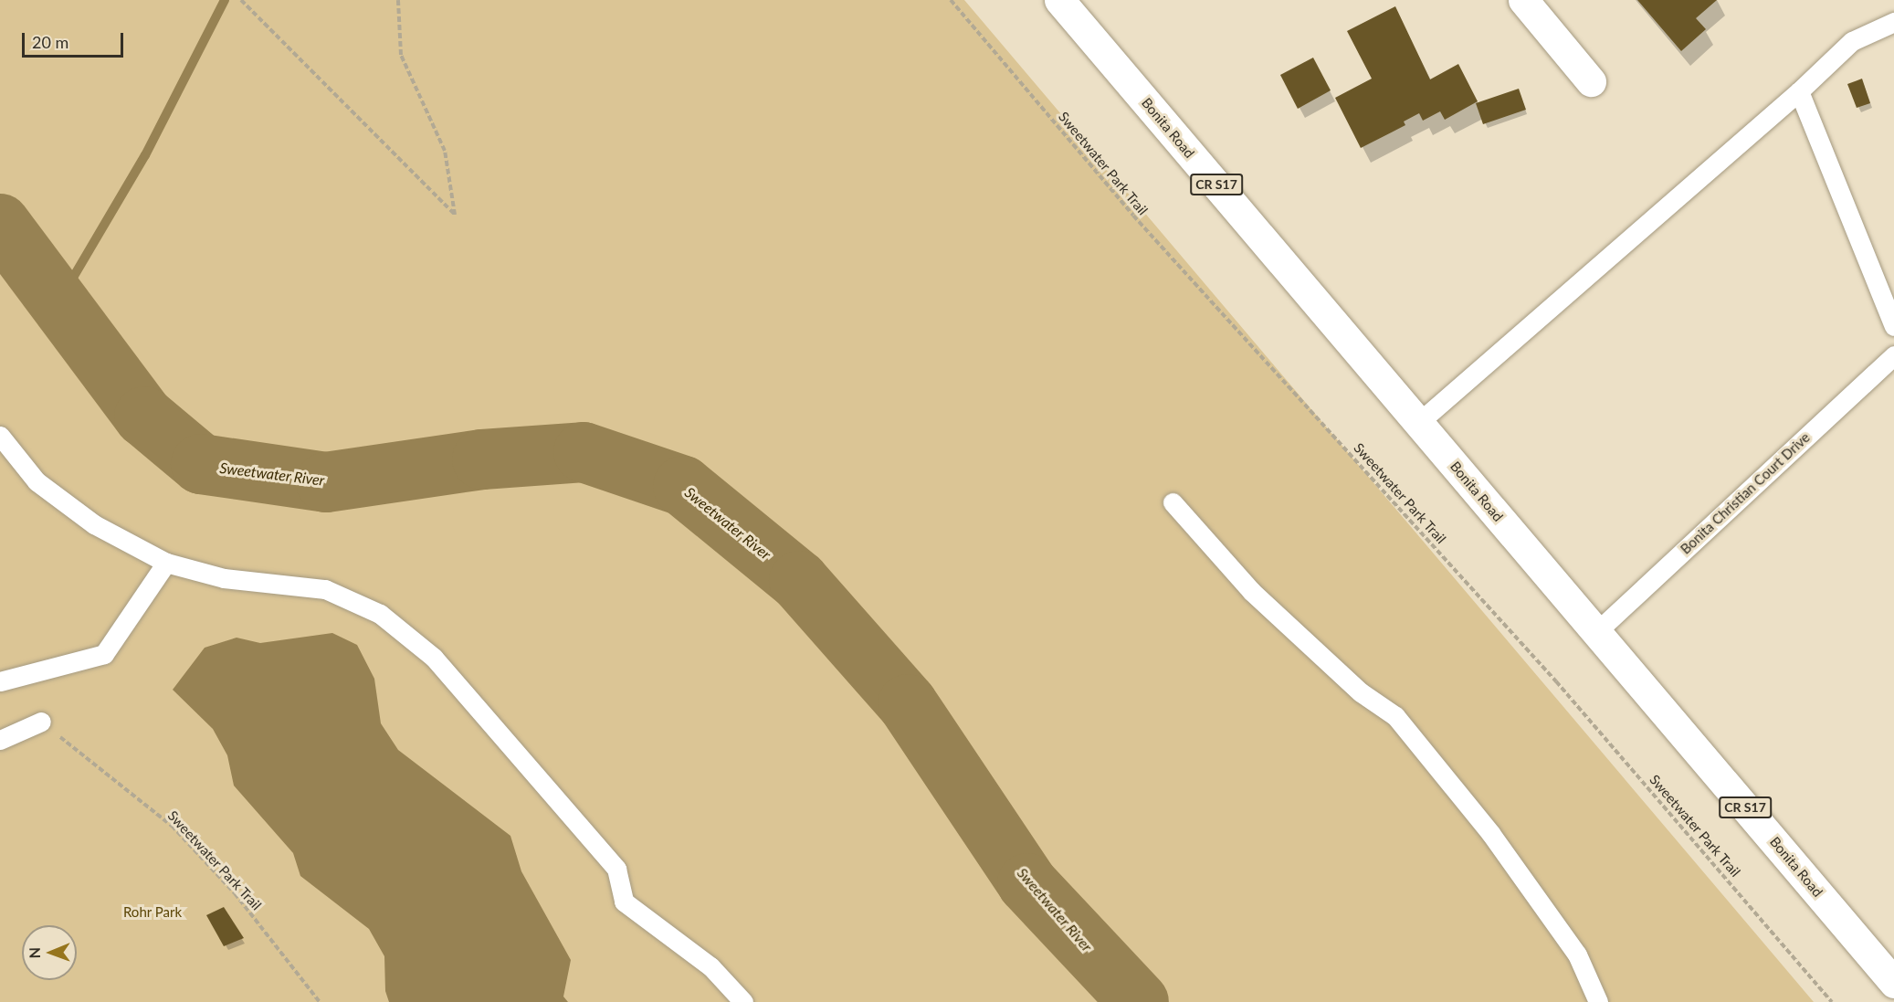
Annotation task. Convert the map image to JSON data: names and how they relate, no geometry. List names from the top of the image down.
{
  "streets": {
    "main road": ["Bonita Road", "CR S17"],
    "lane": ["Bonita Christian Court Drive"],
    "path": ["Sweetwater Park Trail"]
  },
  "crossings": [
    ["Bonita Road", "Bonita Christian Court Drive"]
  ],
  "water": ["Sweetwater River"],
  "parks": ["Rohr Park"],
  "scale_bar": "20 m",
  "north": "left"
}
